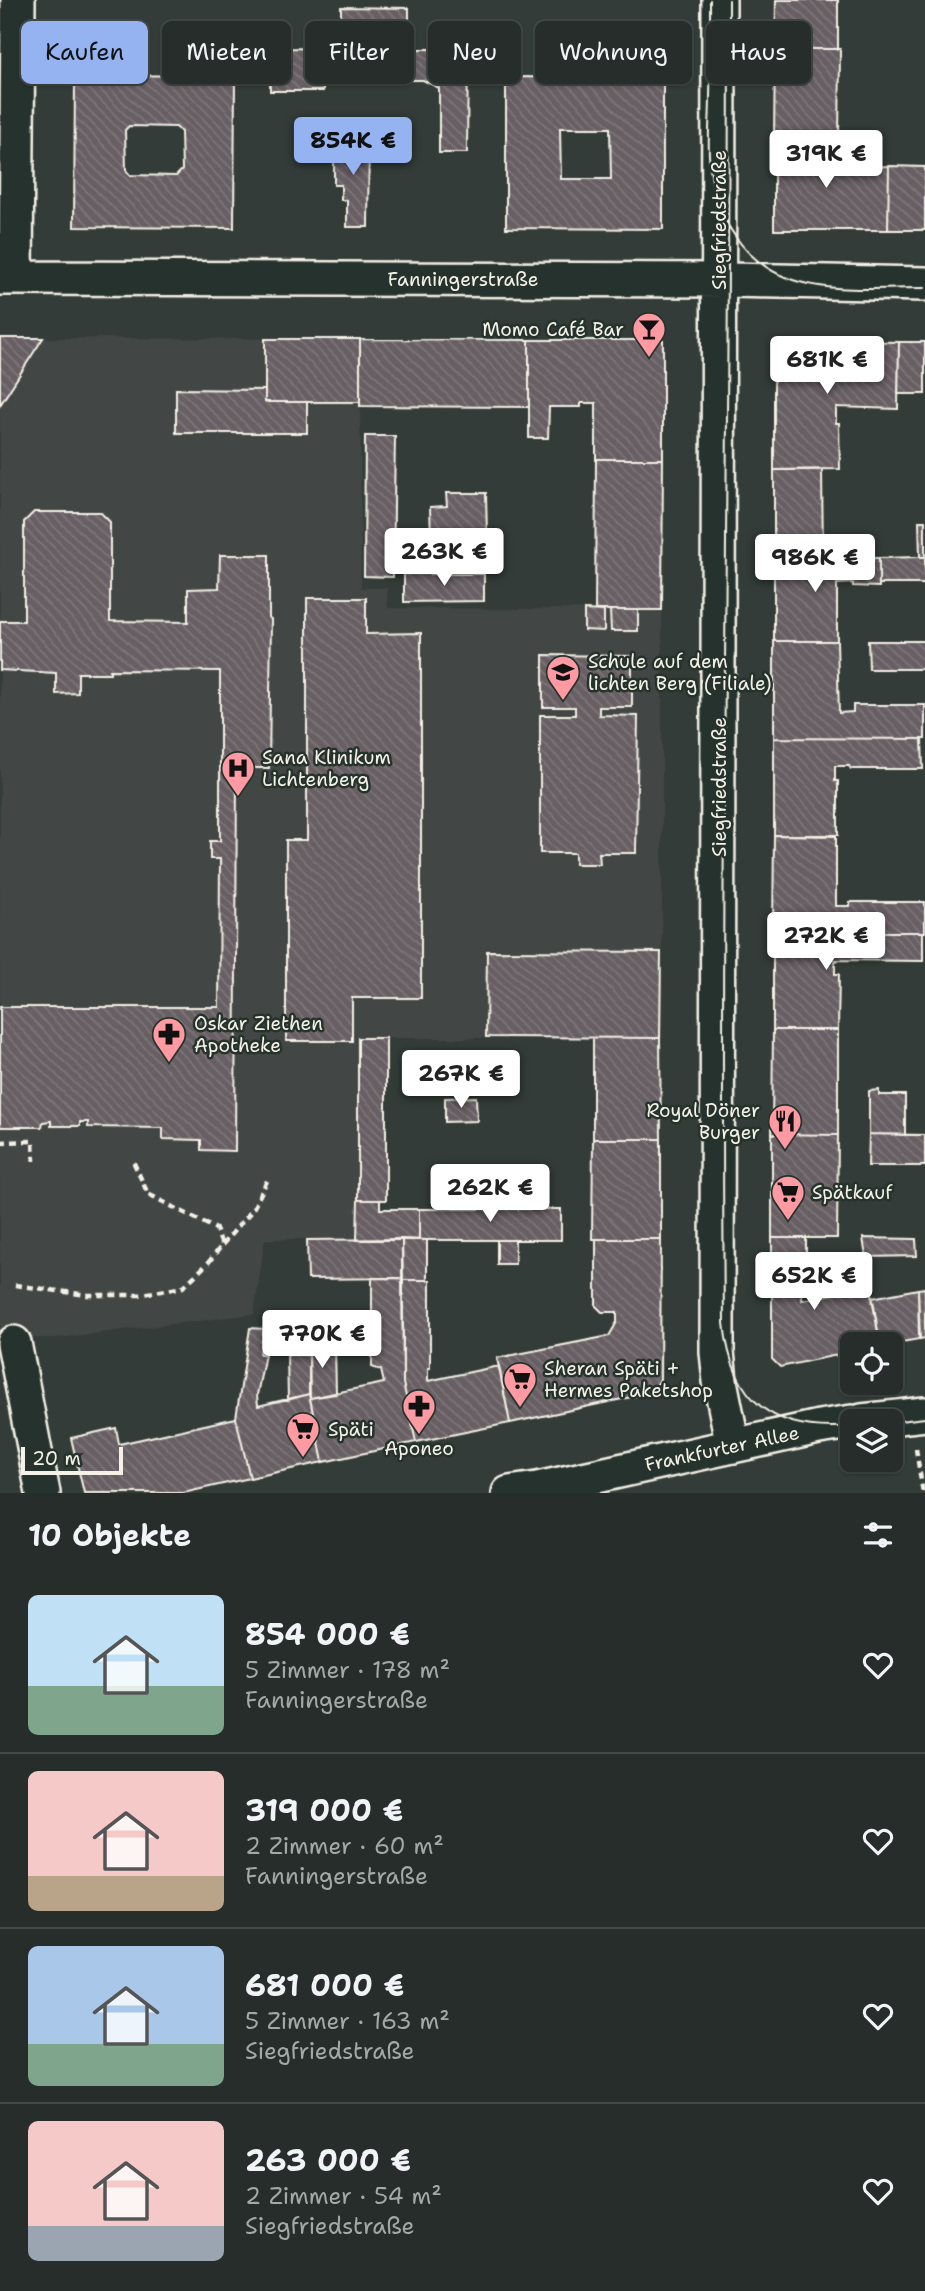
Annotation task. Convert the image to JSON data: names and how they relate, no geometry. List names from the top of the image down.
{
  "streets": {
    "street": ["Siegfriedstraße", "Fanningerstraße", "Frankfurter Allee"]
  },
  "crossings": [
    ["Siegfriedstraße", "Fanningerstraße"],
    ["Siegfriedstraße", "Frankfurter Allee"]
  ],
  "places": {
    "bar": ["Momo Café Bar"],
    "school or university": ["Schule auf dem lichten Berg (Filiale)"],
    "hospital": ["Sana Klinikum Lichtenberg"],
    "pharmacy": ["Oskar Ziethen Apotheke", "Aponeo"],
    "restaurant": ["Royal Döner Burger"],
    "supermarket": ["Spätkauf", "Sheran Späti + Hermes Paketshop", "Späti"]
  },
  "scale_bar": "20 m",
  "page": {
    "chip": [
      "Kaufen",
      "Mieten",
      "Filter",
      "Neu",
      "Wohnung",
      "Haus"
    ],
    "price": [
      "854K €",
      "319K €",
      "681K €",
      "263K €",
      "986K €",
      "272K €",
      "267K €",
      "262K €",
      "652K €",
      "770K €"
    ],
    "scale": "20 m",
    "heading": "10 Objekte",
    "list": [
      {
        "name": "854 000 €",
        "note": "5 Zimmer · 178 m² · Fanningerstraße"
      },
      {
        "name": "319 000 €",
        "note": "2 Zimmer · 60 m² · Fanningerstraße"
      },
      {
        "name": "681 000 €",
        "note": "5 Zimmer · 163 m² · Siegfriedstraße"
      },
      {
        "name": "263 000 €",
        "note": "2 Zimmer · 54 m² · Siegfriedstraße"
      }
    ]
  }
}
